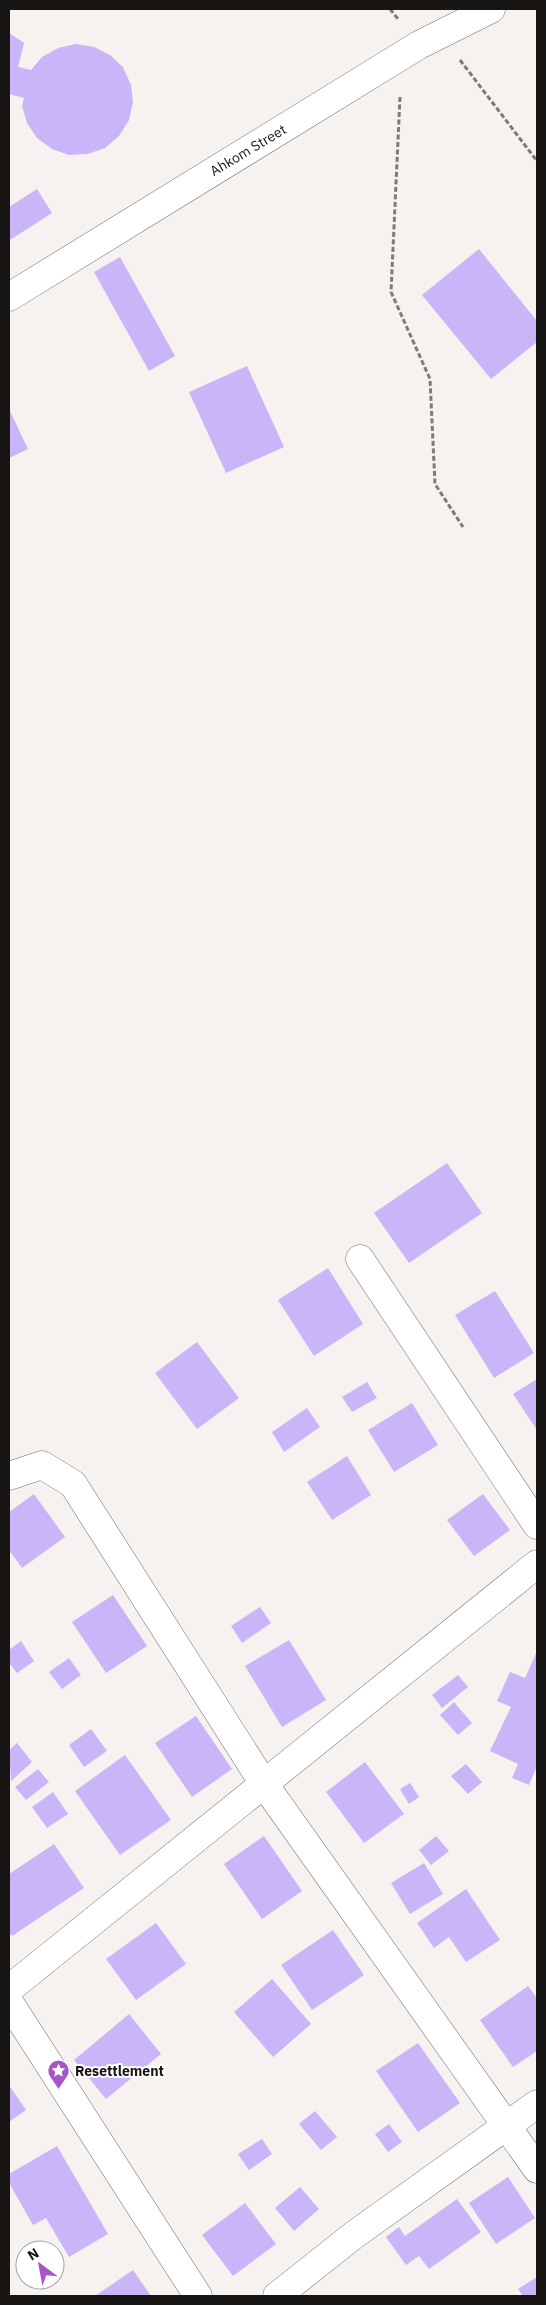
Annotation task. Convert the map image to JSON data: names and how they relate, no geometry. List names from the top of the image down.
{
  "streets": {
    "street": ["Ahkom Street"]
  },
  "places": {
    "place": ["Resettlement"]
  },
  "north": "top left"
}
